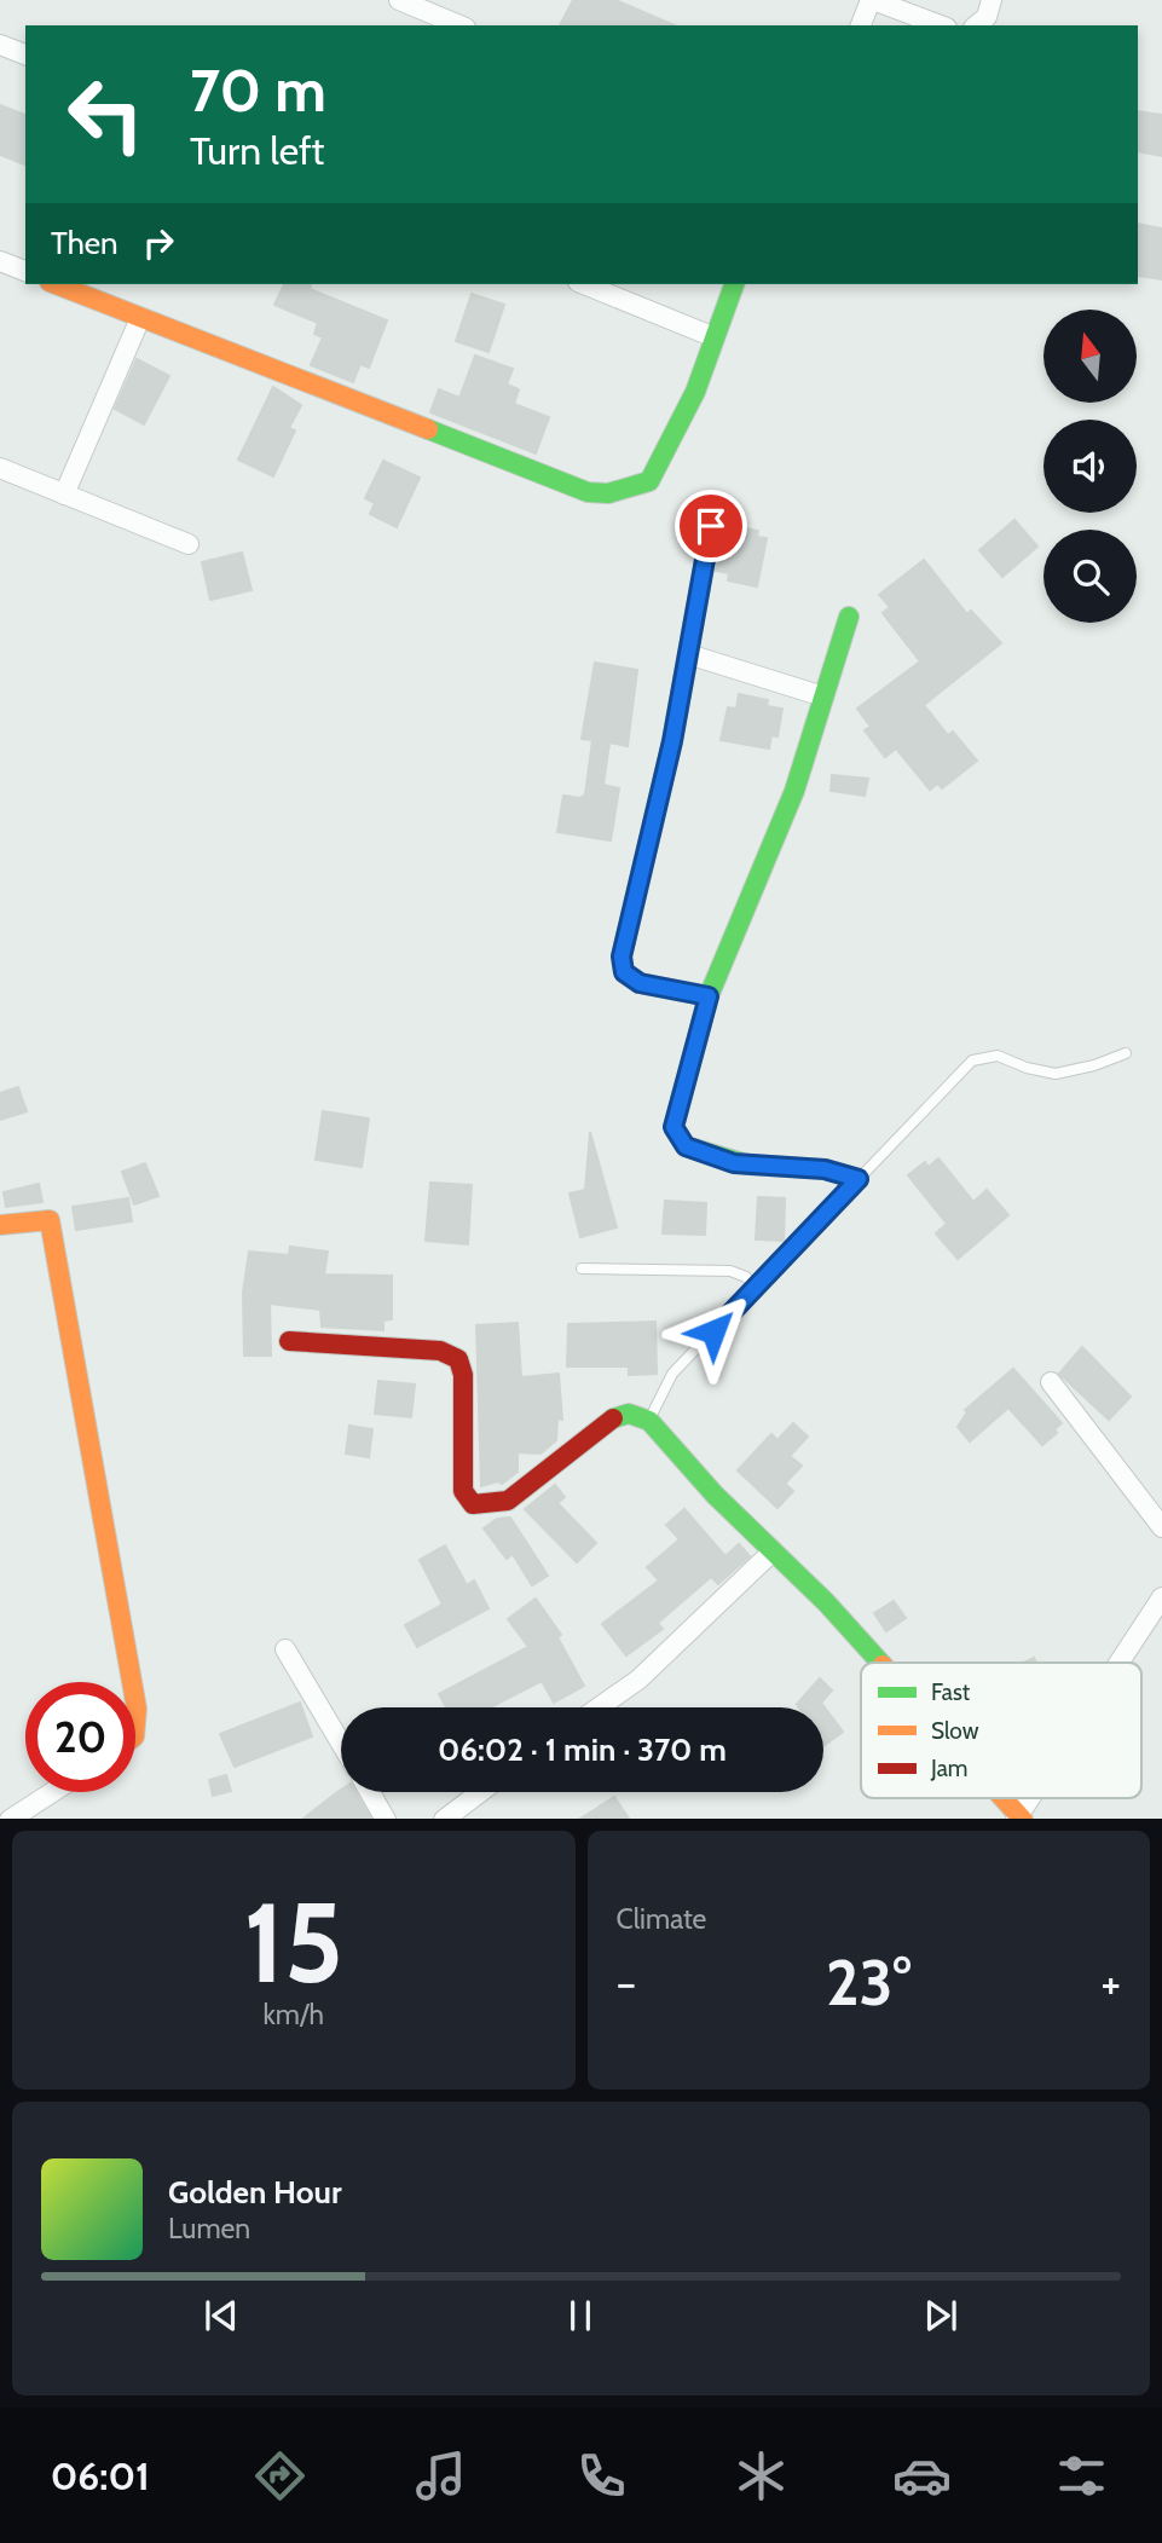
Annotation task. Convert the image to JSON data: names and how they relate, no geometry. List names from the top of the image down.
{
  "legend": ["Fast", "Slow", "Jam"],
  "north": "top",
  "page": {
    "turn": ["70 m", "Turn left"],
    "then": "Then",
    "limit": "20",
    "trip": "06:02 · 1 min · 370 m",
    "tile": [
      ["15", "km/h"],
      "Climate"
    ],
    "heat": ["−", "23°", "+"],
    "song": ["Golden Hour", "Lumen"],
    "tabs": "06:01"
  }
}
